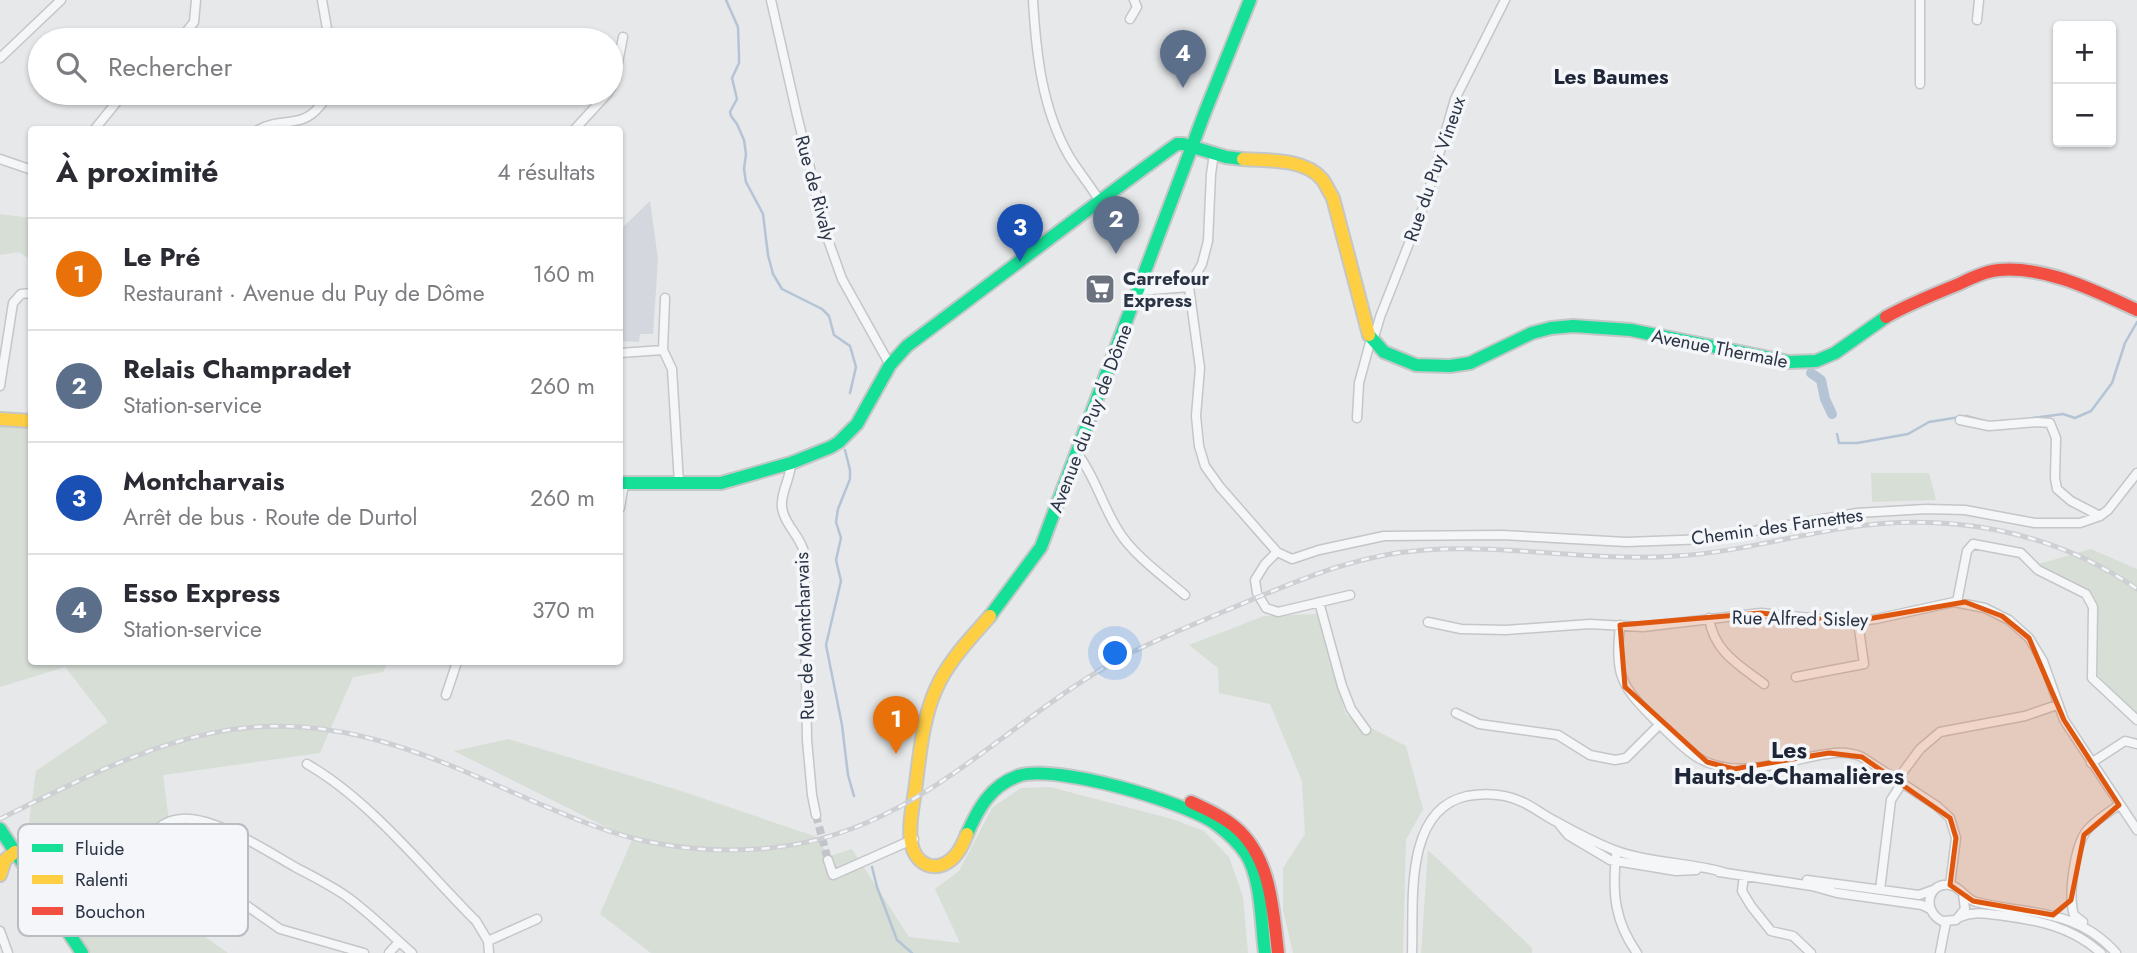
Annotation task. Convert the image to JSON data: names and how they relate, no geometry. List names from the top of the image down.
{
  "streets": {
    "main road": ["Avenue Thermale", "Avenue du Puy de Dôme"],
    "street": [
      "Rue du Puy Vineux",
      "Rue de Rivaly",
      "Chemin des Farnettes",
      "Rue Alfred Sisley",
      "Rue de Montcharvais"
    ]
  },
  "crossings": [
    ["Rue du Puy Vineux", "Avenue Thermale"]
  ],
  "districts": ["Les Baumes", "Les Hauts-de-Chamalières"],
  "places": {
    "supermarket": ["Carrefour Express"]
  },
  "legend": ["Fluide", "Ralenti", "Bouchon"],
  "page": {
    "map_buttons": ["+", "−"],
    "search": "Rechercher",
    "pins": [
      "4",
      "2",
      "3",
      "1"
    ],
    "heading": ["À proximité", "4 résultats"],
    "list": [
      {
        "mark": "1",
        "name": "Le Pré",
        "note": "Restaurant · Avenue du Puy de Dôme",
        "value": "160 m"
      },
      {
        "mark": "2",
        "name": "Relais Champradet",
        "note": "Station-service",
        "value": "260 m"
      },
      {
        "mark": "3",
        "name": "Montcharvais",
        "note": "Arrêt de bus · Route de Durtol",
        "value": "260 m"
      },
      {
        "mark": "4",
        "name": "Esso Express",
        "note": "Station-service",
        "value": "370 m"
      }
    ]
  }
}
